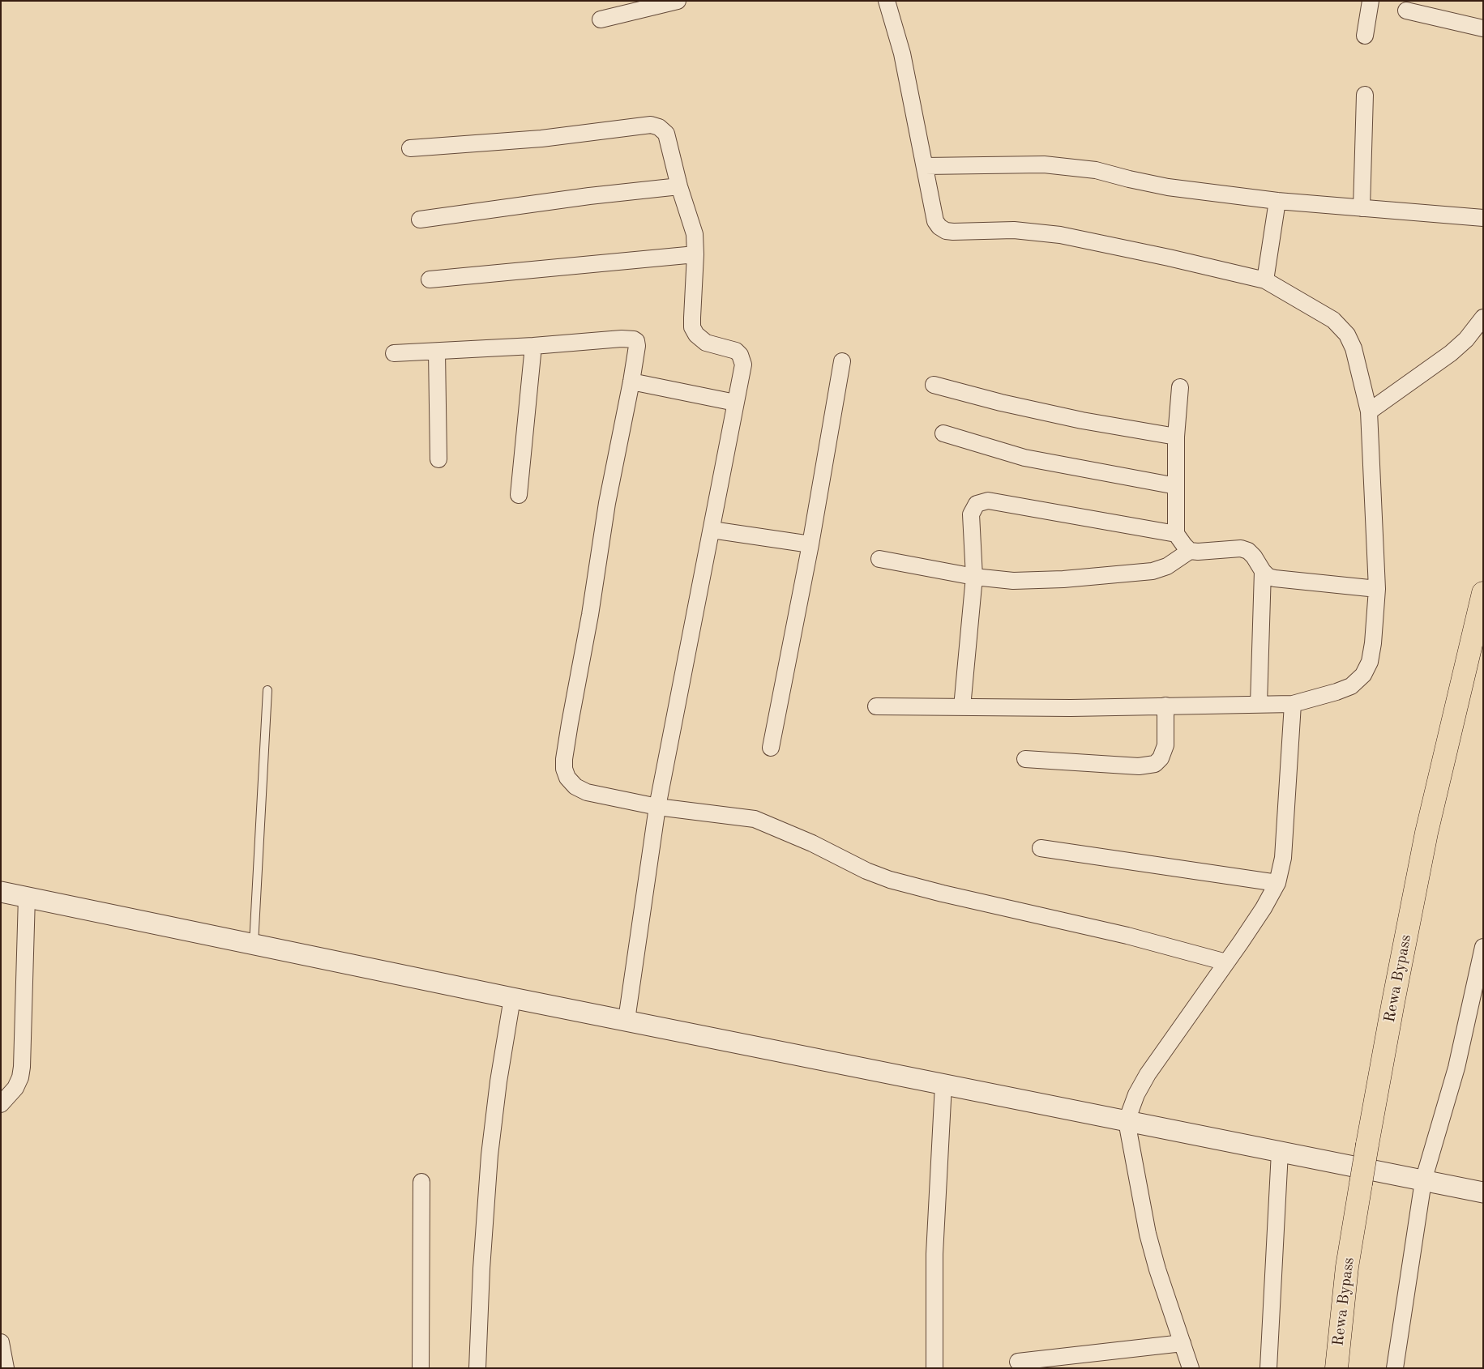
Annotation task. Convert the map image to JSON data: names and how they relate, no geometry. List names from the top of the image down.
{
  "streets": {
    "highway": ["Rewa Bypass"]
  }
}
